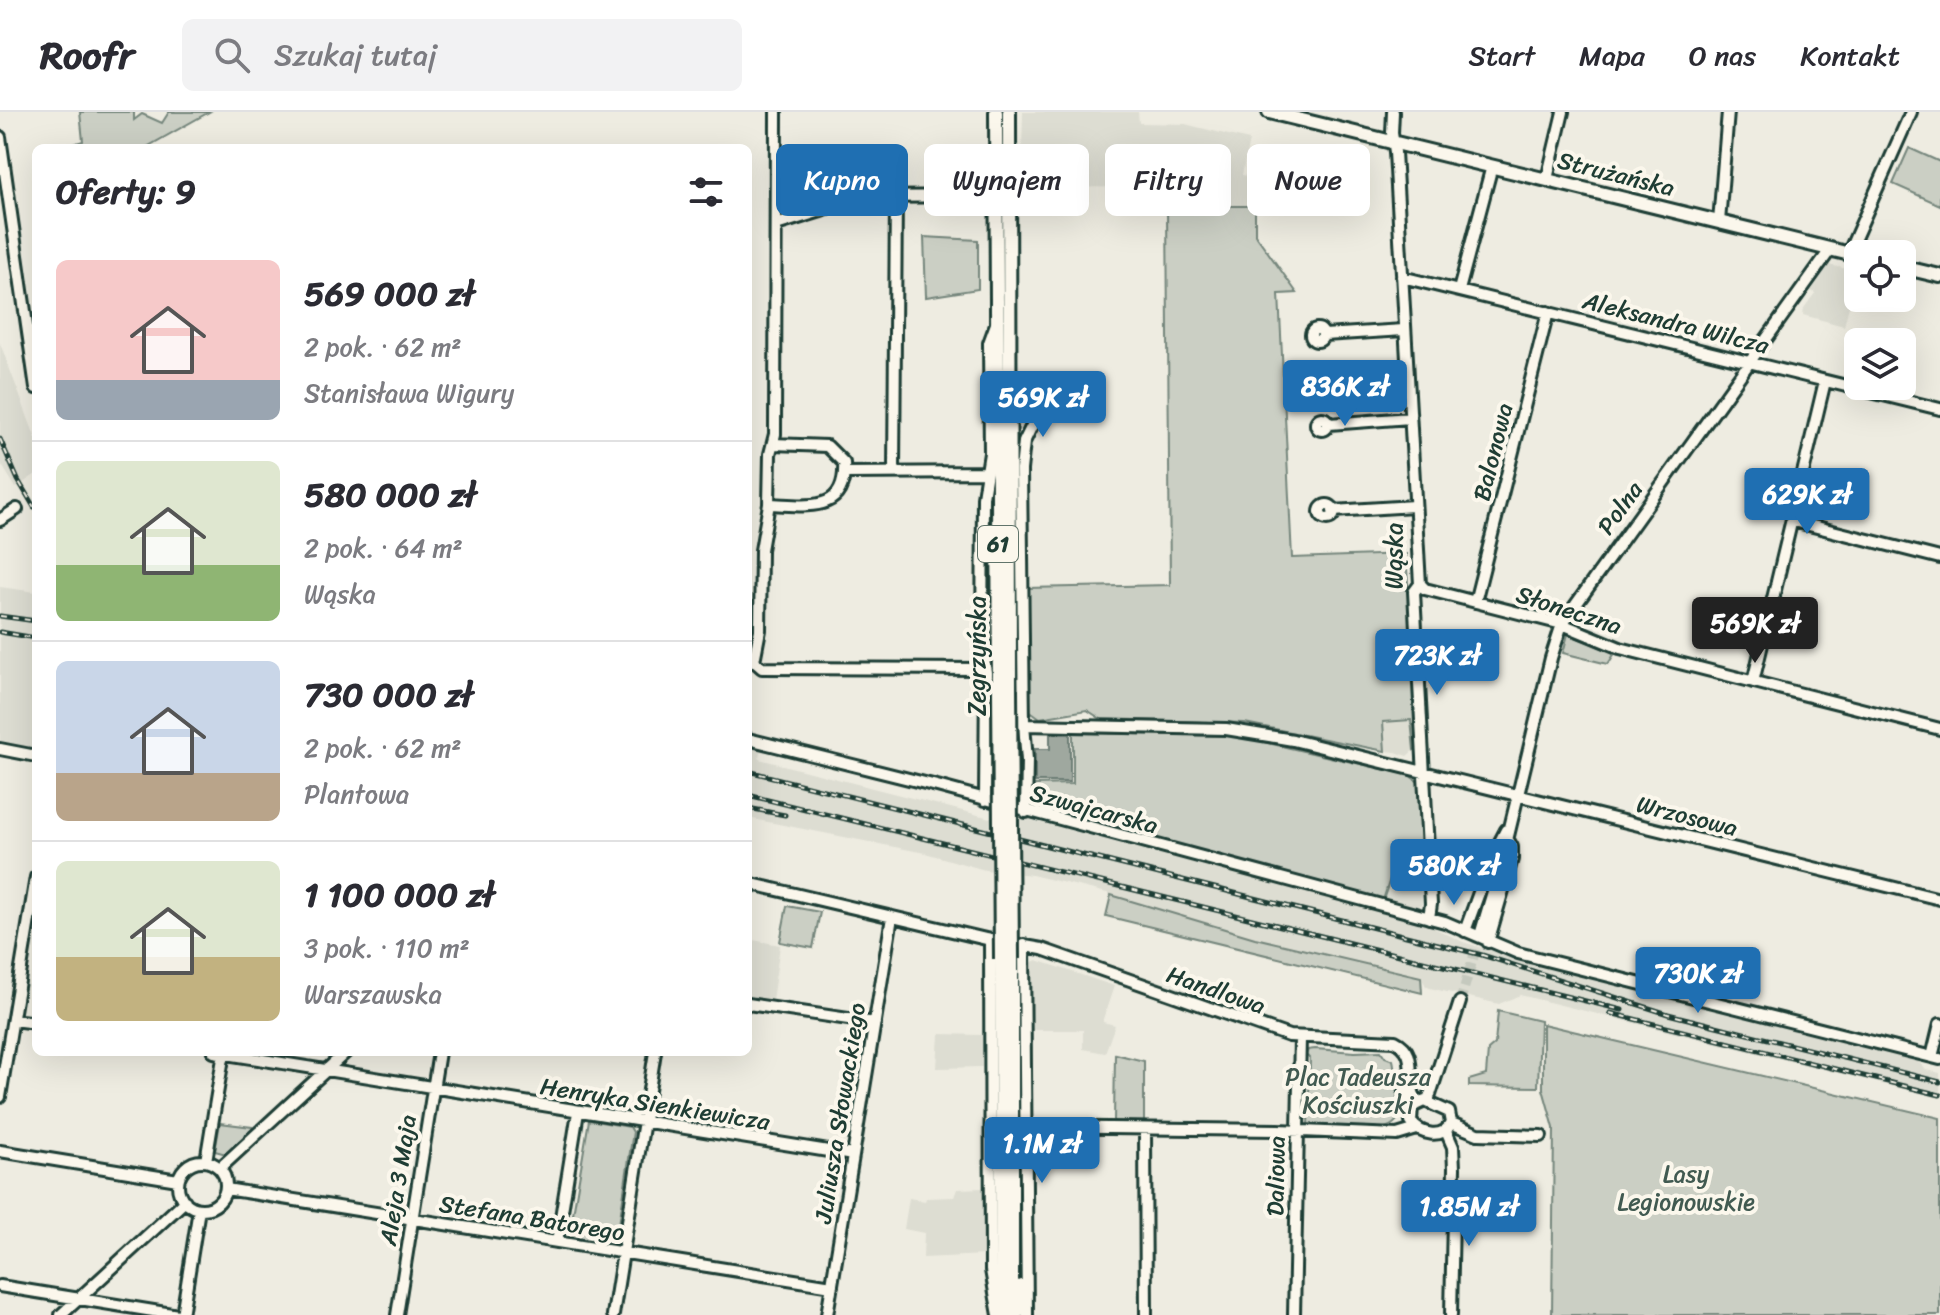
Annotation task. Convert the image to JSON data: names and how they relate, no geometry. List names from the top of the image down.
{
  "streets": {
    "main road": ["Strużańska", "61", "Zegrzyńska"],
    "street": [
      "Aleksandra Wilcza",
      "Balonowa",
      "Polna",
      "Wąska",
      "Słoneczna",
      "Szwajcarska",
      "Wrzosowa",
      "Handlowa",
      "Henryka Sienkiewicza",
      "Juliusza Słowackiego",
      "Daliowa",
      "Aleja 3 Maja",
      "Stefana Batorego"
    ]
  },
  "crossings": [
    ["Strużańska", "Polna"],
    ["Strużańska", "Wąska"],
    ["Aleksandra Wilcza", "Balonowa"],
    ["Aleksandra Wilcza", "Polna"],
    ["Aleksandra Wilcza", "Wąska"],
    ["Balonowa", "Słoneczna"],
    ["Polna", "Słoneczna"],
    ["Polna", "Wrzosowa"],
    ["61", "Zegrzyńska"],
    ["Wąska", "Słoneczna"],
    ["Wąska", "Szwajcarska"],
    ["Wąska", "Wrzosowa"],
    ["Handlowa", "Juliusza Słowackiego"],
    ["Handlowa", "Daliowa"],
    ["Henryka Sienkiewicza", "Juliusza Słowackiego"],
    ["Henryka Sienkiewicza", "Aleja 3 Maja"],
    ["Juliusza Słowackiego", "Stefana Batorego"],
    ["Aleja 3 Maja", "Stefana Batorego"]
  ],
  "parks": ["Plac Tadeusza Kościuszki", "Lasy Legionowskie"],
  "page": {
    "header": "Roofr",
    "search": "Szukaj tutaj",
    "nav": [
      "Start",
      "Mapa",
      "O nas",
      "Kontakt"
    ],
    "chip": [
      "Kupno",
      "Wynajem",
      "Filtry",
      "Nowe"
    ],
    "heading": "Oferty: 9",
    "list": [
      {
        "name": "569 000 zł",
        "note": "2 pok. · 62 m² · Stanisława Wigury"
      },
      {
        "name": "580 000 zł",
        "note": "2 pok. · 64 m² · Wąska"
      },
      {
        "name": "730 000 zł",
        "note": "2 pok. · 62 m² · Plantowa"
      },
      {
        "name": "1 100 000 zł",
        "note": "3 pok. · 110 m² · Warszawska"
      }
    ],
    "price": [
      "836K zł",
      "569K zł",
      "629K zł",
      "569K zł",
      "723K zł",
      "580K zł",
      "730K zł",
      "1.1M zł",
      "1.85M zł"
    ]
  }
}
